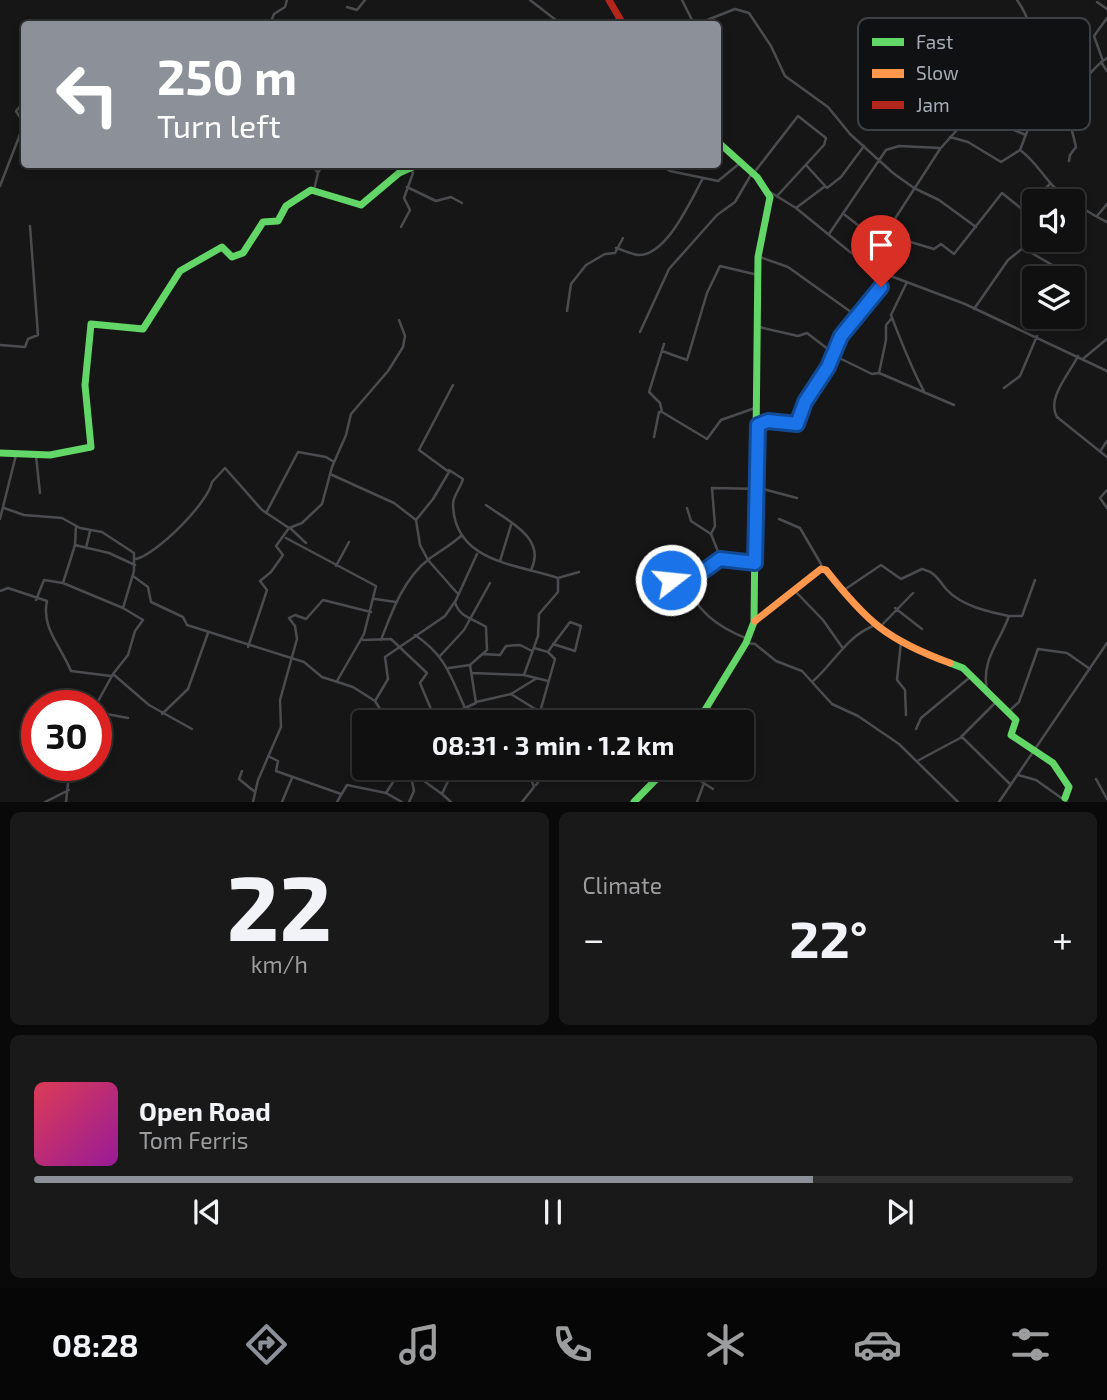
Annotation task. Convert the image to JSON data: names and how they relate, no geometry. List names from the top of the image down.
{
  "legend": ["Fast", "Slow", "Jam"],
  "page": {
    "turn": ["250 m", "Turn left"],
    "limit": "30",
    "trip": "08:31 · 3 min · 1.2 km",
    "tile": [
      ["22", "km/h"],
      "Climate"
    ],
    "heat": ["−", "22°", "+"],
    "song": ["Open Road", "Tom Ferris"],
    "tabs": "08:28"
  }
}
